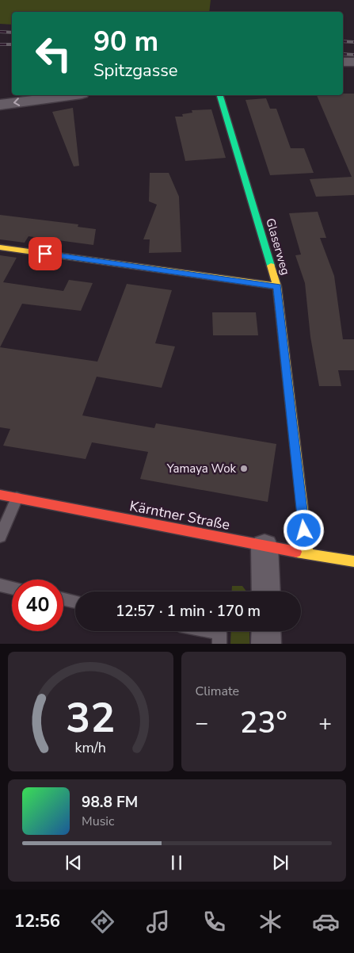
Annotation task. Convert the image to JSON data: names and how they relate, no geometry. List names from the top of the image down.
{
  "streets": {
    "street": ["Glaserweg", "Kärntner Straße"]
  },
  "crossings": [
    ["Glaserweg", "Kärntner Straße"]
  ],
  "places": ["Yamaya Wok"],
  "page": {
    "turn": ["90 m", "Spitzgasse"],
    "limit": "40",
    "trip": "12:57 · 1 min · 170 m",
    "tile": "Climate",
    "heat": ["−", "23°", "+"],
    "song": ["98.8 FM", "Music"],
    "tabs": "12:56",
    "gauge": ["32", "km/h"]
  }
}
